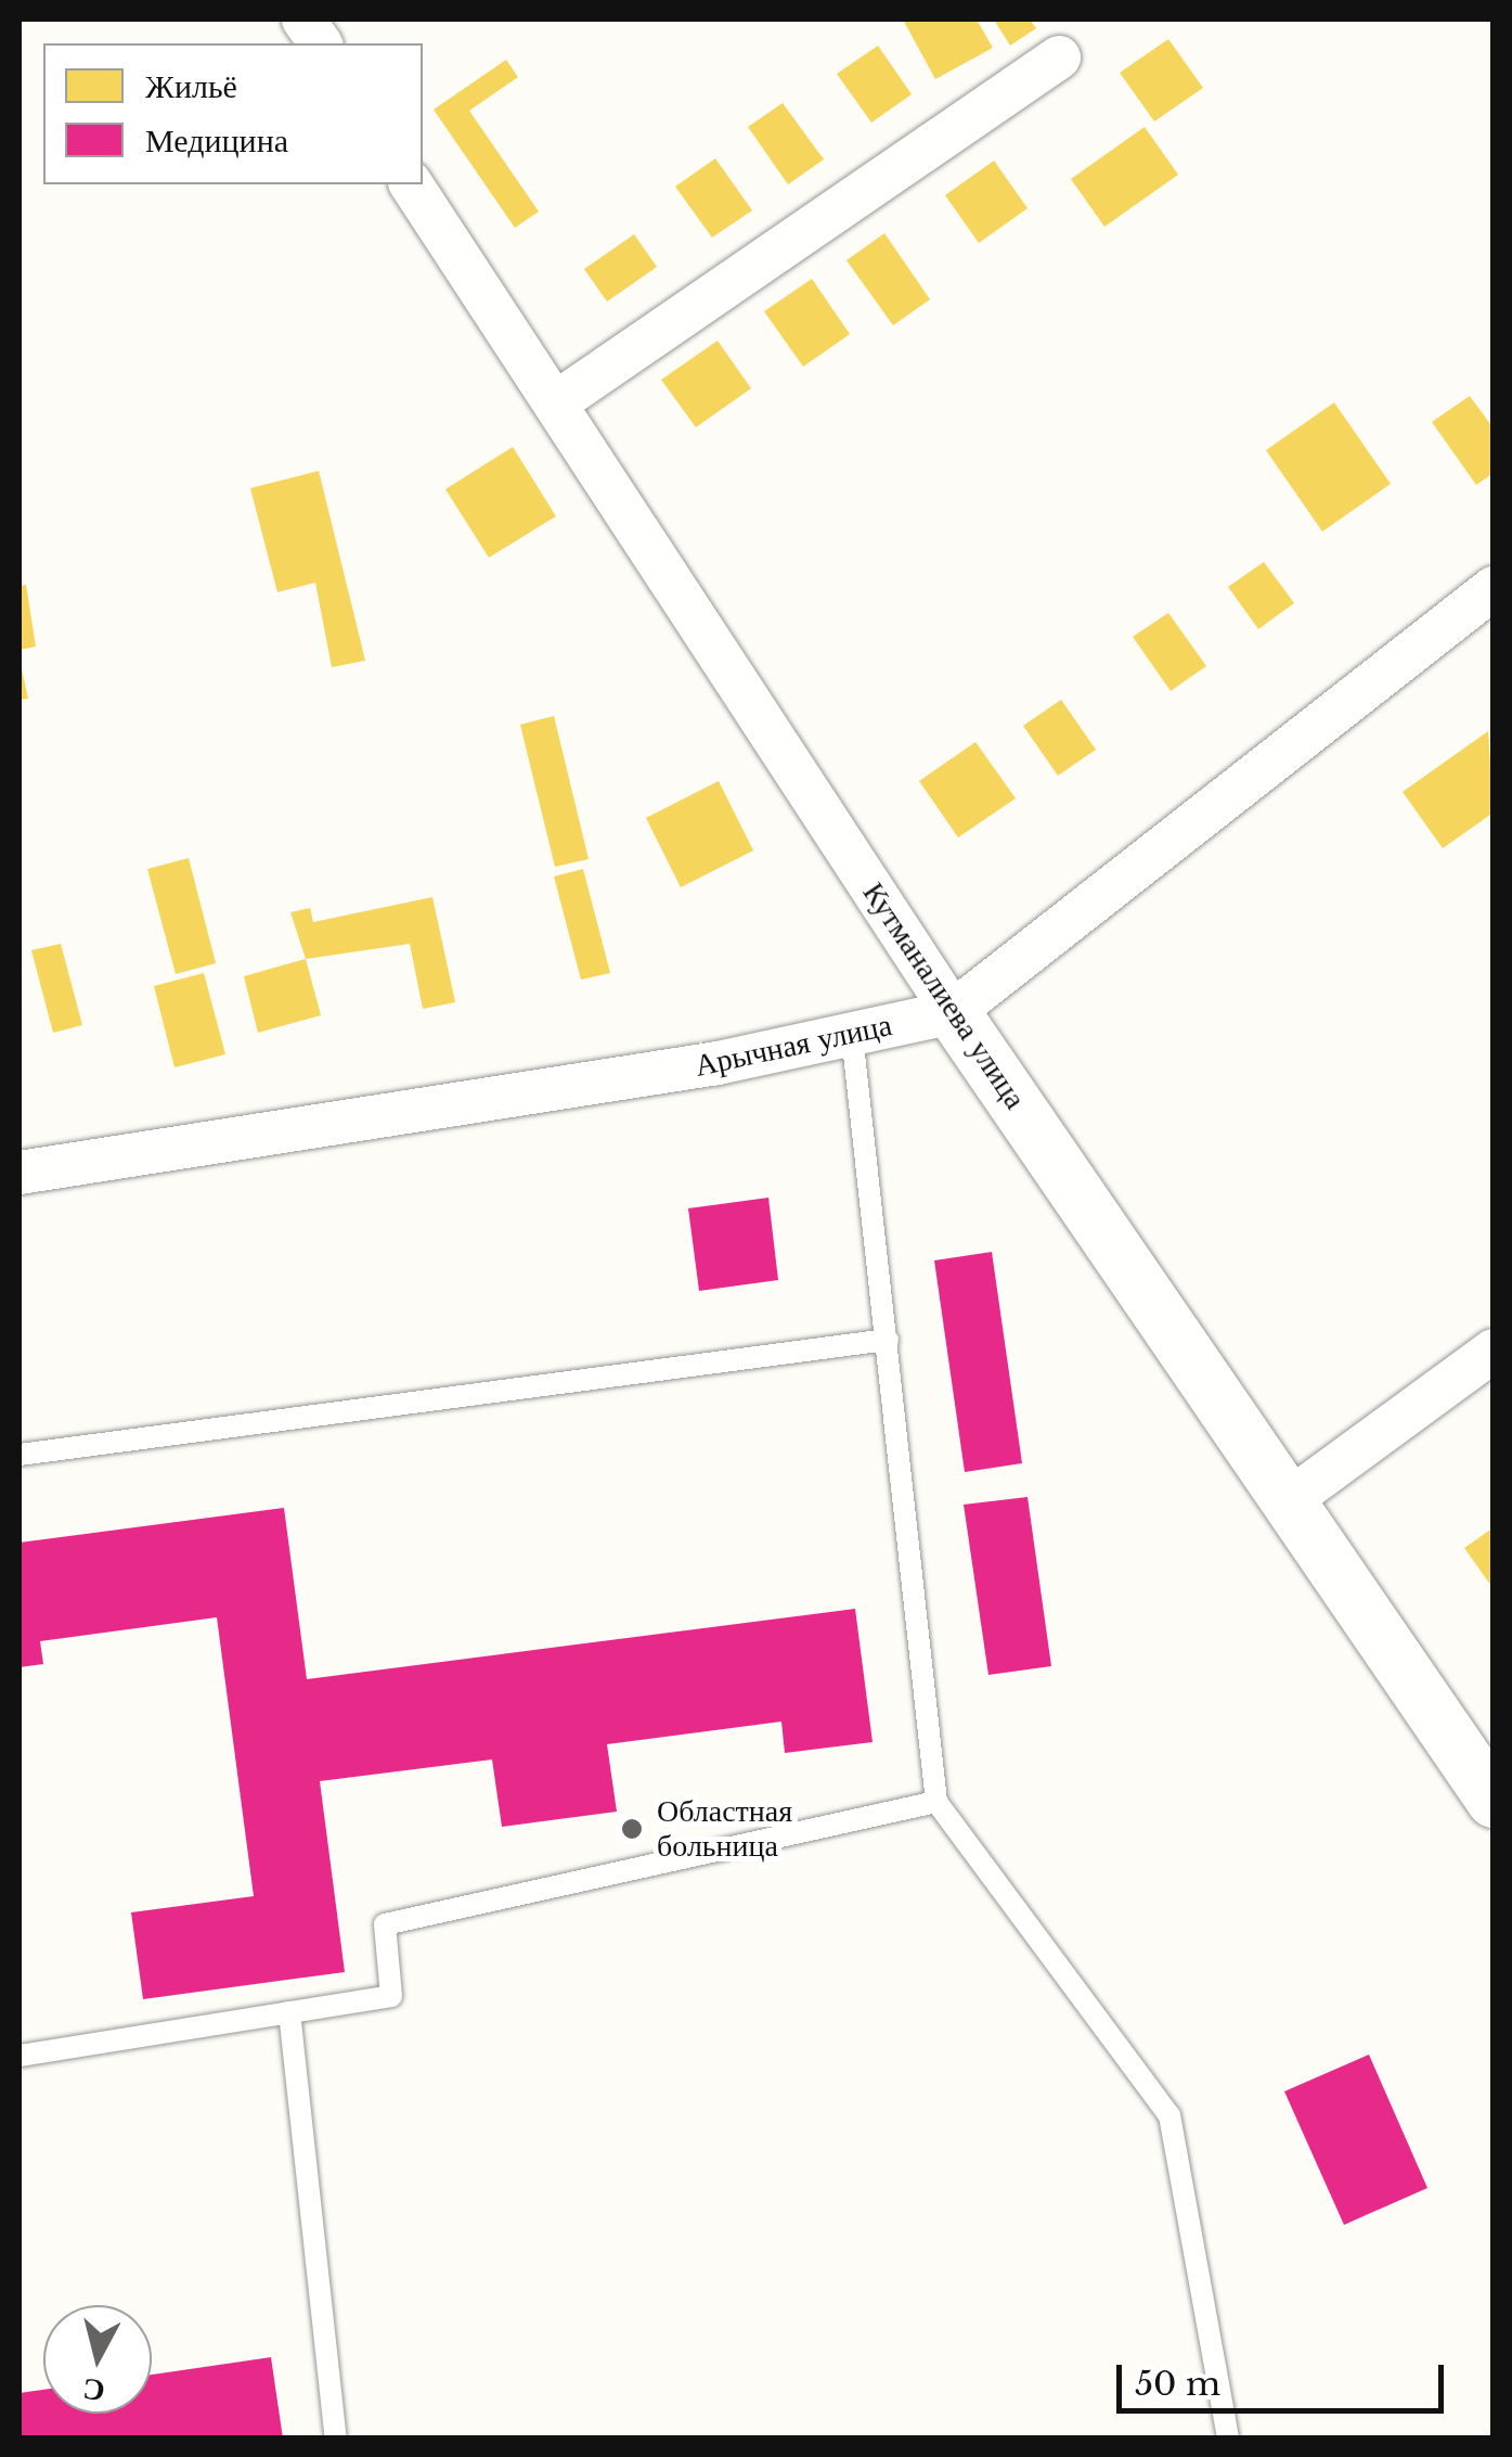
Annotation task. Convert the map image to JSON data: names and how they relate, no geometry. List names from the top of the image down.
{
  "streets": {
    "street": ["Кутманалиева улица", "Арычная улица"]
  },
  "crossings": [
    ["Кутманалиева улица", "Арычная улица"]
  ],
  "places": ["Областная больница"],
  "legend": ["Жильё", "Медицина"],
  "scale_bar": "50 m",
  "north": "bottom"
}
